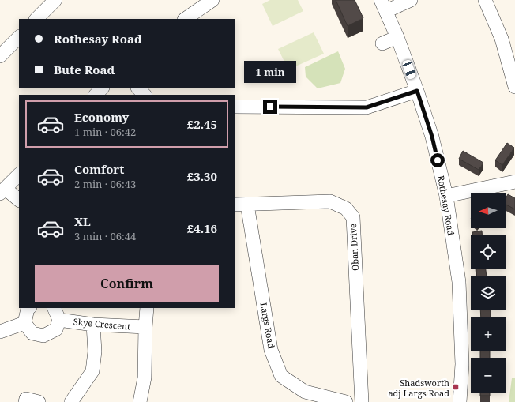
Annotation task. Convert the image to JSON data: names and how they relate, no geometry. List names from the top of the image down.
{
  "streets": {
    "street": [
      "Rothesay Road",
      "Oban Drive",
      "Skye Crescent",
      "Largs Road"
    ]
  },
  "crossings": [
    ["Oban Drive", "Largs Road"]
  ],
  "places": {
    "transit": ["Shadsworth adj Largs Road"]
  },
  "north": "left",
  "page": {
    "banner": ["Rothesay Road", "Bute Road"],
    "bubble": "1 min",
    "list": [
      {
        "name": "Economy",
        "note": "1 min · 06:42",
        "value": "£2.45"
      },
      {
        "name": "Comfort",
        "note": "2 min · 06:43",
        "value": "£3.30"
      },
      {
        "name": "XL",
        "note": "3 min · 06:44",
        "value": "£4.16"
      }
    ],
    "map_buttons": ["+", "−"],
    "buttons": "Confirm"
  }
}
